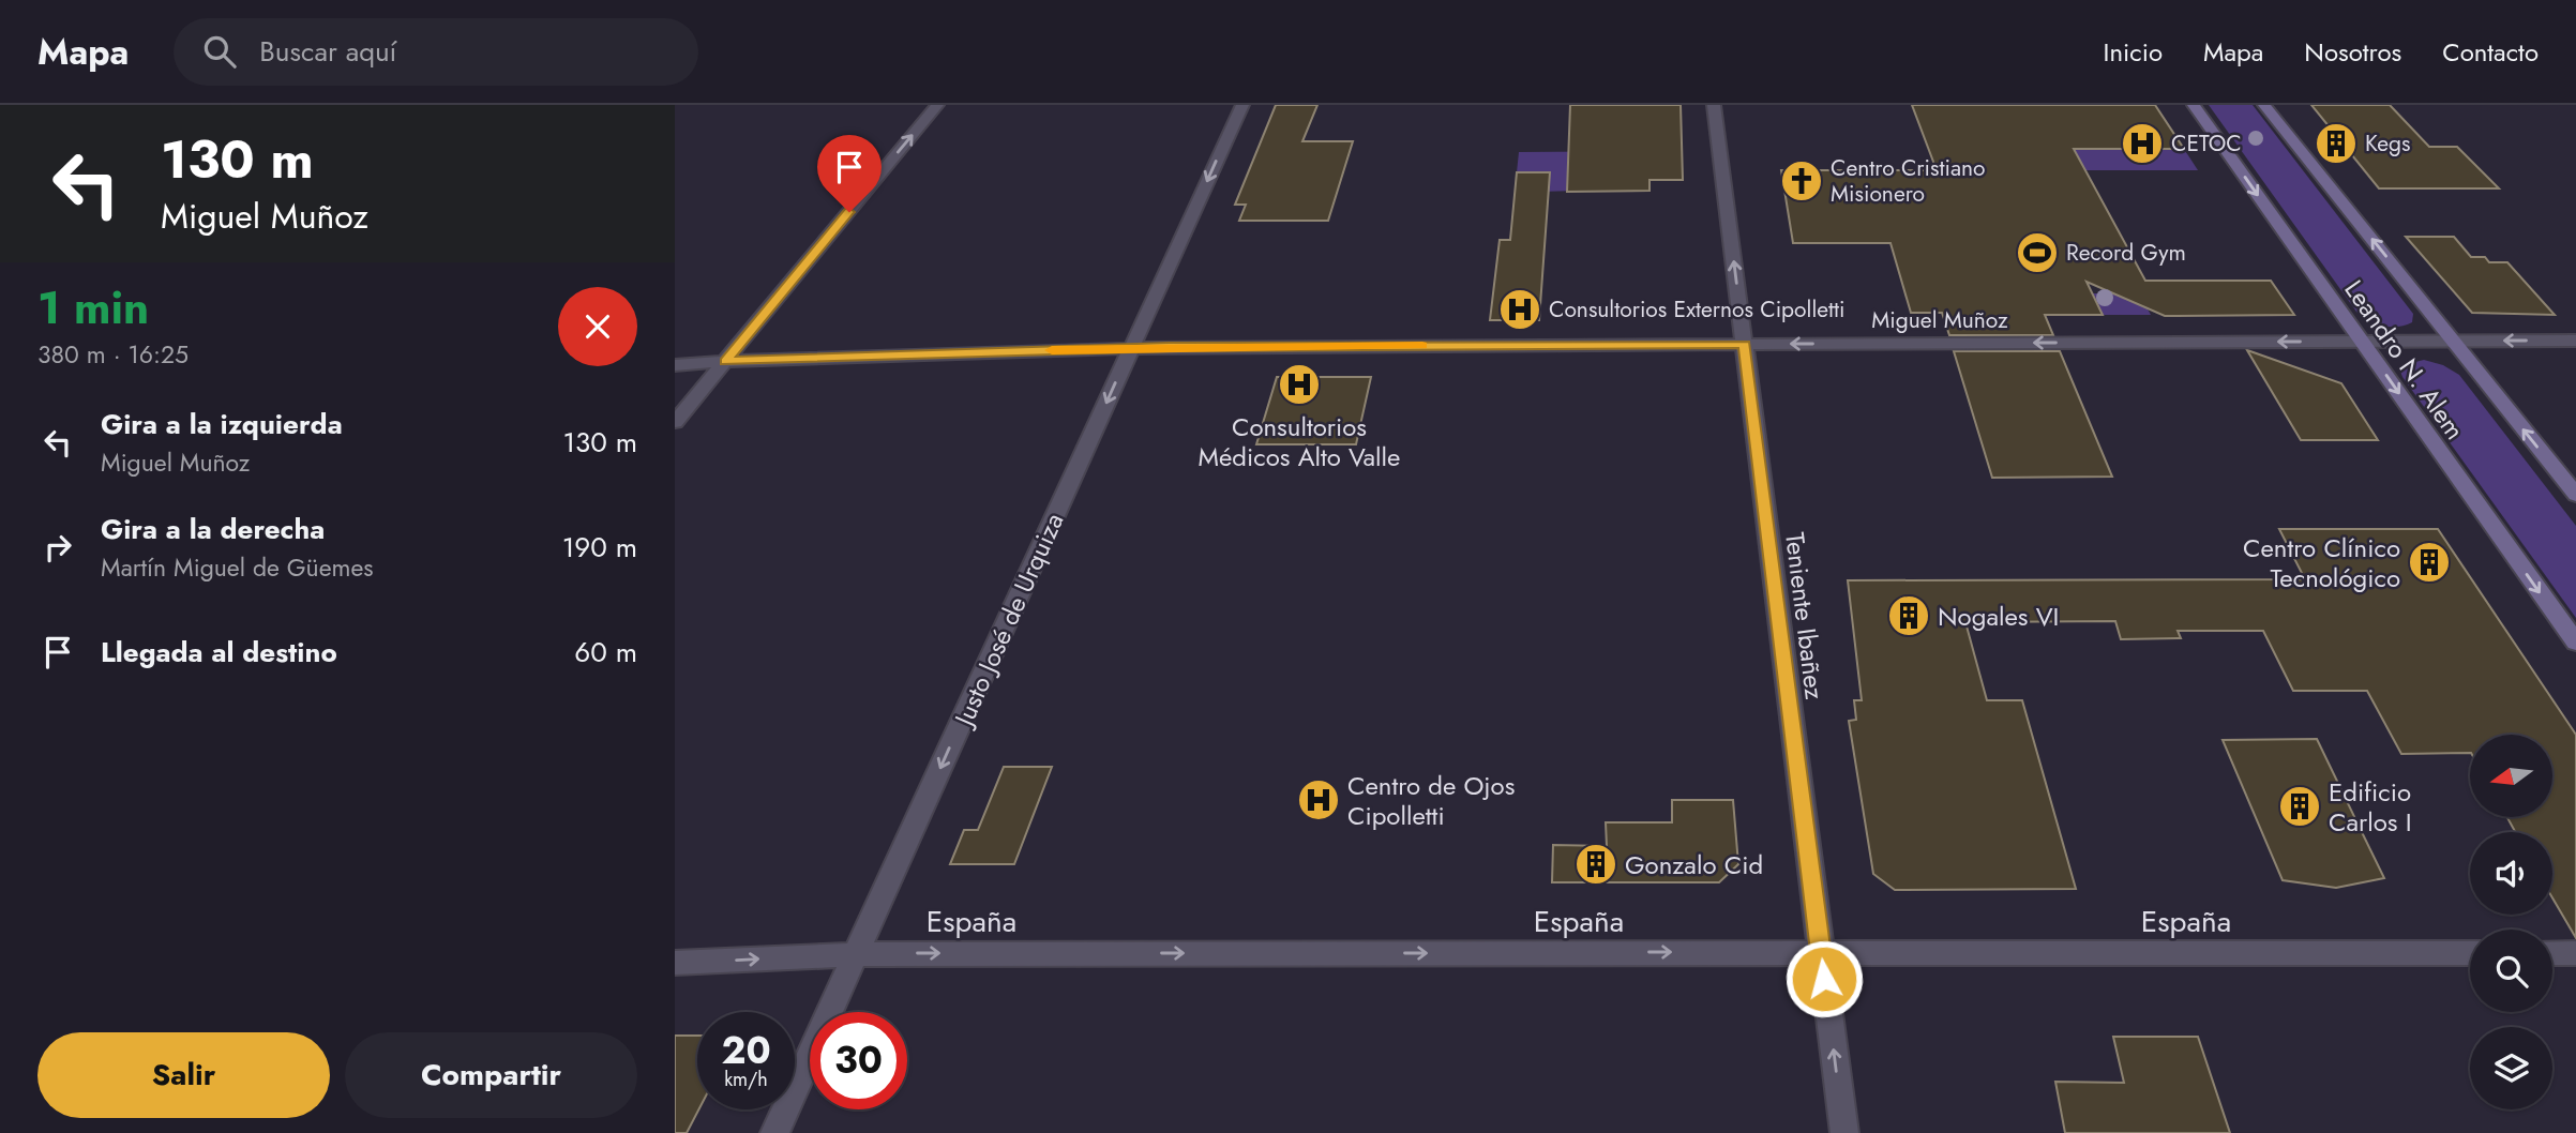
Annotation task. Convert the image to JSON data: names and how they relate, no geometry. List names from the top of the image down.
{
  "streets": {
    "main road": ["Leandro N. Alem"],
    "street": [
      "Miguel Muñoz",
      "Teniente Ibañez",
      "Justo José de Urquiza",
      "España"
    ]
  },
  "crossings": [
    ["Miguel Muñoz", "Leandro N. Alem"],
    ["Miguel Muñoz", "Teniente Ibañez"],
    ["Miguel Muñoz", "Justo José de Urquiza"],
    ["Teniente Ibañez", "España"],
    ["Justo José de Urquiza", "España"]
  ],
  "one_way": [
    "Miguel Muñoz",
    "Teniente Ibañez",
    "Justo José de Urquiza",
    "España"
  ],
  "places": {
    "hospital": [
      "CETOC",
      "Consultorios Externos Cipolletti",
      "Consultorios Médicos Alto Valle",
      "Centro de Ojos Cipolletti"
    ],
    "building": [
      "Kegs",
      "Centro Clínico Tecnológico",
      "Nogales VI",
      "Edificio Carlos I",
      "Gonzalo Cid"
    ],
    "church": ["Centro Cristiano Misionero"],
    "sports": ["Record Gym"]
  },
  "north": "left",
  "page": {
    "header": "Mapa",
    "search": "Buscar aquí",
    "nav": [
      "Inicio",
      "Mapa",
      "Nosotros",
      "Contacto"
    ],
    "turn": ["130 m", "Miguel Muñoz"],
    "heading": ["1 min", "380 m · 16:25"],
    "list": [
      {
        "name": "Gira a la izquierda",
        "note": "Miguel Muñoz",
        "value": "130 m"
      },
      {
        "name": "Gira a la derecha",
        "note": "Martín Miguel de Güemes",
        "value": "190 m"
      },
      {
        "name": "Llegada al destino",
        "value": "60 m"
      }
    ],
    "speed": "20 km/h",
    "limit": "30",
    "buttons": ["Salir", "Compartir"]
  }
}
